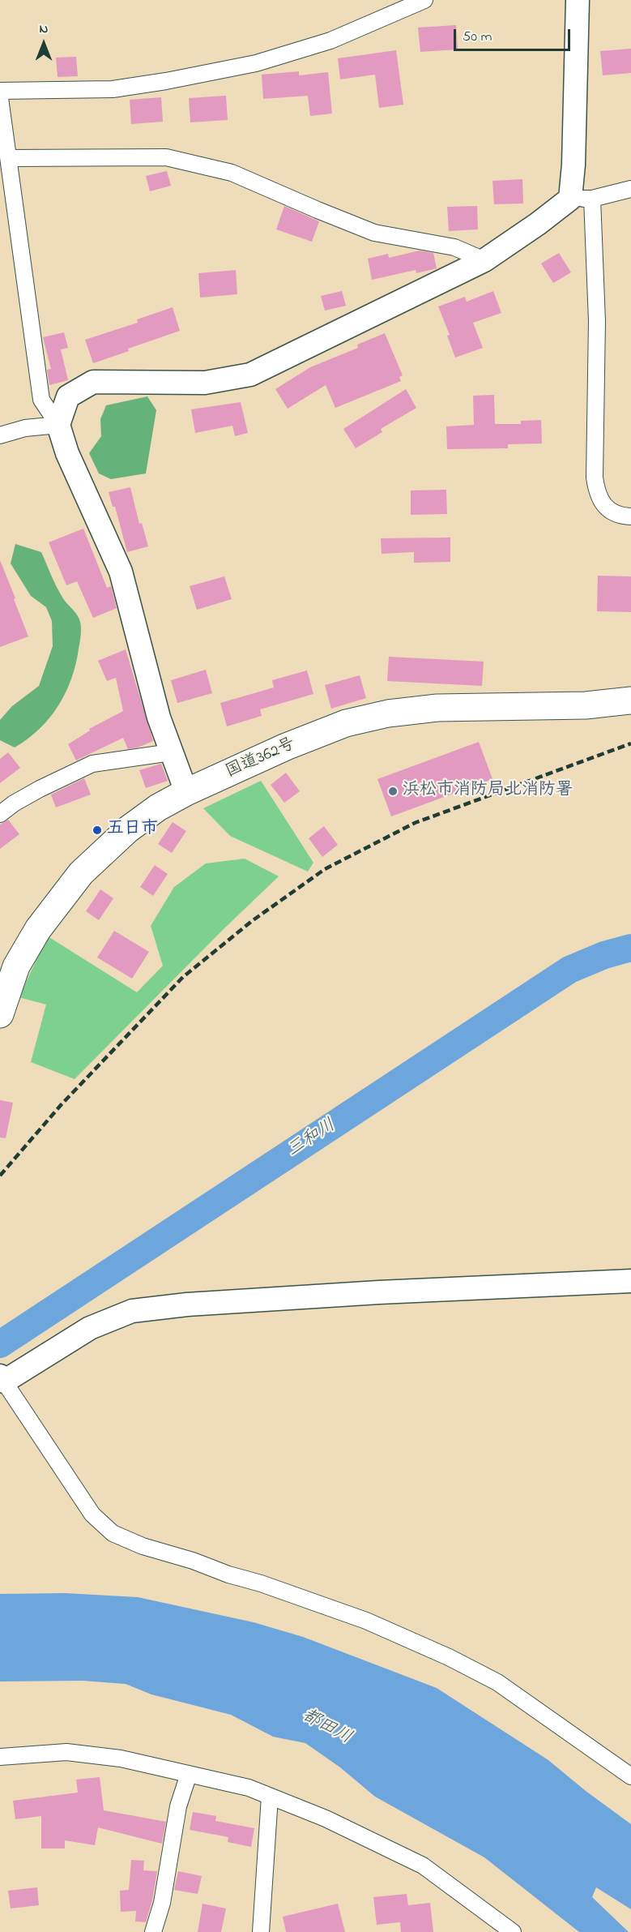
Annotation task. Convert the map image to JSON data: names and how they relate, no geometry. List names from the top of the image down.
{
  "streets": {
    "highway": ["国道362号"]
  },
  "water": ["三和川", "都田川"],
  "places": ["浜松市消防局北消防署", "五日市"],
  "scale_bar": "50 m",
  "north": "top"
}
